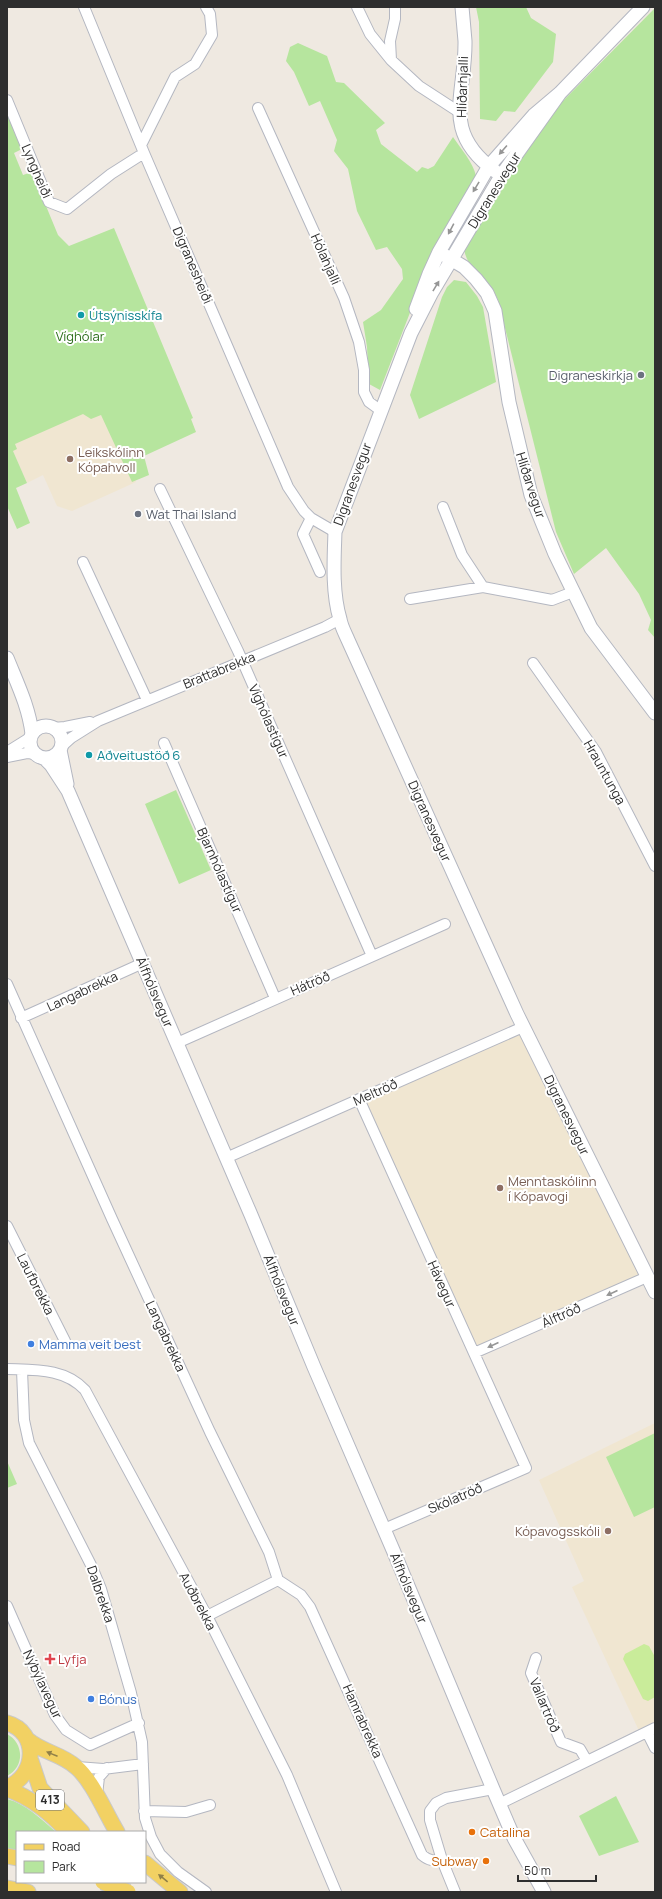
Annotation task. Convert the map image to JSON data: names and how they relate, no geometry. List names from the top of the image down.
{
  "streets": {
    "main road": ["413"],
    "street": [
      "Hlíðarhjalli",
      "Lyngheiði",
      "Digranesvegur",
      "Hólahjalli",
      "Digranesheiði",
      "Hlíðarvegur",
      "Brattabrekka",
      "Víghólastígur",
      "Hrauntunga",
      "Bjarnhólastígur",
      "Hátröð",
      "Langabrekka",
      "Álfhólsvegur",
      "Meltröð",
      "Laufbrekka",
      "Hávegur",
      "Álftröð",
      "Skólatröð",
      "Dalbrekka",
      "Auðbrekka",
      "Nýbýlavegur",
      "Vallartröð",
      "Hamrabrekka"
    ]
  },
  "crossings": [
    ["Hlíðarhjalli", "Digranesvegur"],
    ["Lyngheiði", "Digranesheiði"],
    ["Digranesvegur", "Hólahjalli"],
    ["Digranesvegur", "Digranesheiði"],
    ["Digranesvegur", "Hlíðarvegur"],
    ["Digranesvegur", "Brattabrekka"],
    ["Digranesvegur", "Meltröð"],
    ["Digranesvegur", "Álftröð"],
    ["Brattabrekka", "Víghólastígur"],
    ["Brattabrekka", "Álfhólsvegur"],
    ["Víghólastígur", "Hátröð"],
    ["Bjarnhólastígur", "Hátröð"],
    ["Hátröð", "Álfhólsvegur"],
    ["Langabrekka", "Álfhólsvegur"],
    ["Langabrekka", "Hamrabrekka"],
    ["Álfhólsvegur", "Meltröð"],
    ["Álfhólsvegur", "Skólatröð"],
    ["Meltröð", "Hávegur"],
    ["Hávegur", "Álftröð"],
    ["Hávegur", "Skólatröð"],
    ["Dalbrekka", "Auðbrekka"],
    ["Dalbrekka", "Nýbýlavegur"]
  ],
  "one_way": ["Álftröð"],
  "parks": ["Víghólar"],
  "places": {
    "other": [
      "Útsýnisskífa",
      "Digraneskirkja",
      "Leikskólinn Kópahvoll",
      "Wat Thai Island",
      "Aðveitustöð 6",
      "Menntaskólinn í Kópavogi",
      "Mamma veit best",
      "Kópavogsskóli",
      "Bónus",
      "Catalina",
      "Subway"
    ],
    "health": ["Lyfja"]
  },
  "legend": ["Road", "Park"],
  "scale_bar": "50 m"
}
